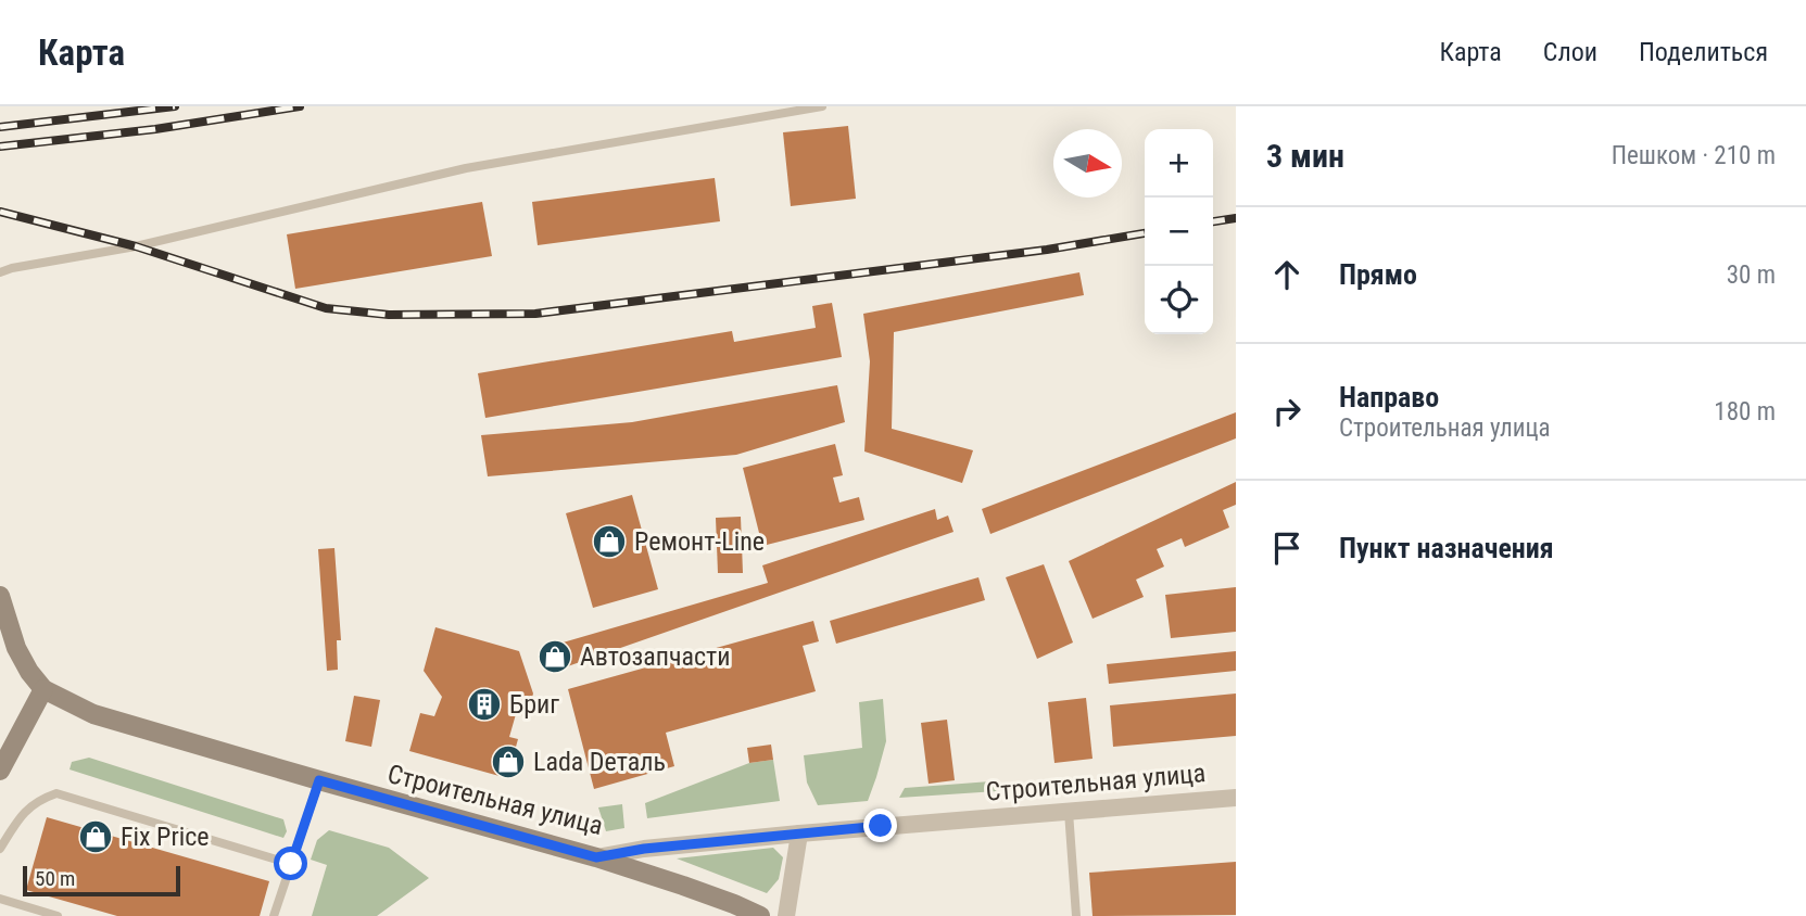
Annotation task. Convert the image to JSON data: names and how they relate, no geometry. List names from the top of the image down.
{
  "streets": {
    "street": ["Строительная улица"]
  },
  "places": {
    "shop": [
      "Ремонт-Line",
      "Автозапчасти",
      "Lada Dеталь",
      "Fix Price"
    ],
    "building": ["Бриг"]
  },
  "scale_bar": "50 m",
  "north": "right",
  "page": {
    "header": "Карта",
    "nav": ["Карта", "Слои", "Поделиться"],
    "heading": ["3 мин", "Пешком · 210 m"],
    "map_buttons": ["+", "−"],
    "list": [
      ["Прямо", "30 m"],
      ["Направо", "Строительная улица", "180 m"],
      "Пункт назначения"
    ],
    "scale": "50 m"
  }
}
